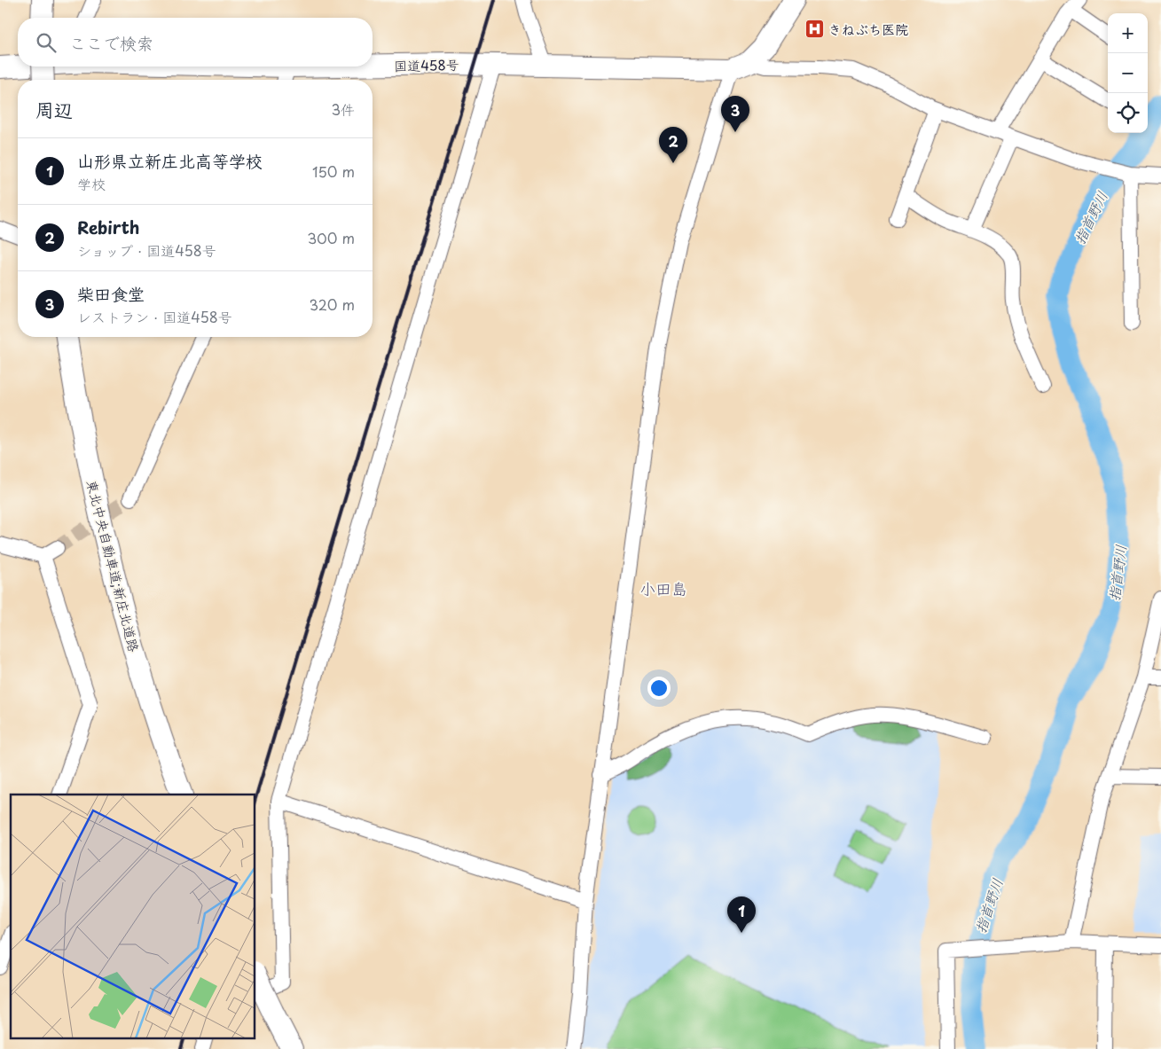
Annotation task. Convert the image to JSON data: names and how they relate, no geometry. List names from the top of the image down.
{
  "streets": {
    "highway": ["国道458号", "東北中央自動車道;新庄北道路"]
  },
  "districts": ["小田島"],
  "water": ["指首野川"],
  "places": {
    "hospital": ["きねぶち医院"]
  },
  "page": {
    "map_buttons": ["+", "−"],
    "search": "ここで検索",
    "heading": ["周辺", "3件"],
    "pins": ["3", "2", "1"],
    "list": [
      {
        "mark": "1",
        "name": "山形県立新庄北高等学校",
        "note": "学校",
        "value": "150 m"
      },
      {
        "mark": "2",
        "name": "Rebirth",
        "note": "ショップ · 国道458号",
        "value": "300 m"
      },
      {
        "mark": "3",
        "name": "柴田食堂",
        "note": "レストラン · 国道458号",
        "value": "320 m"
      }
    ]
  }
}
